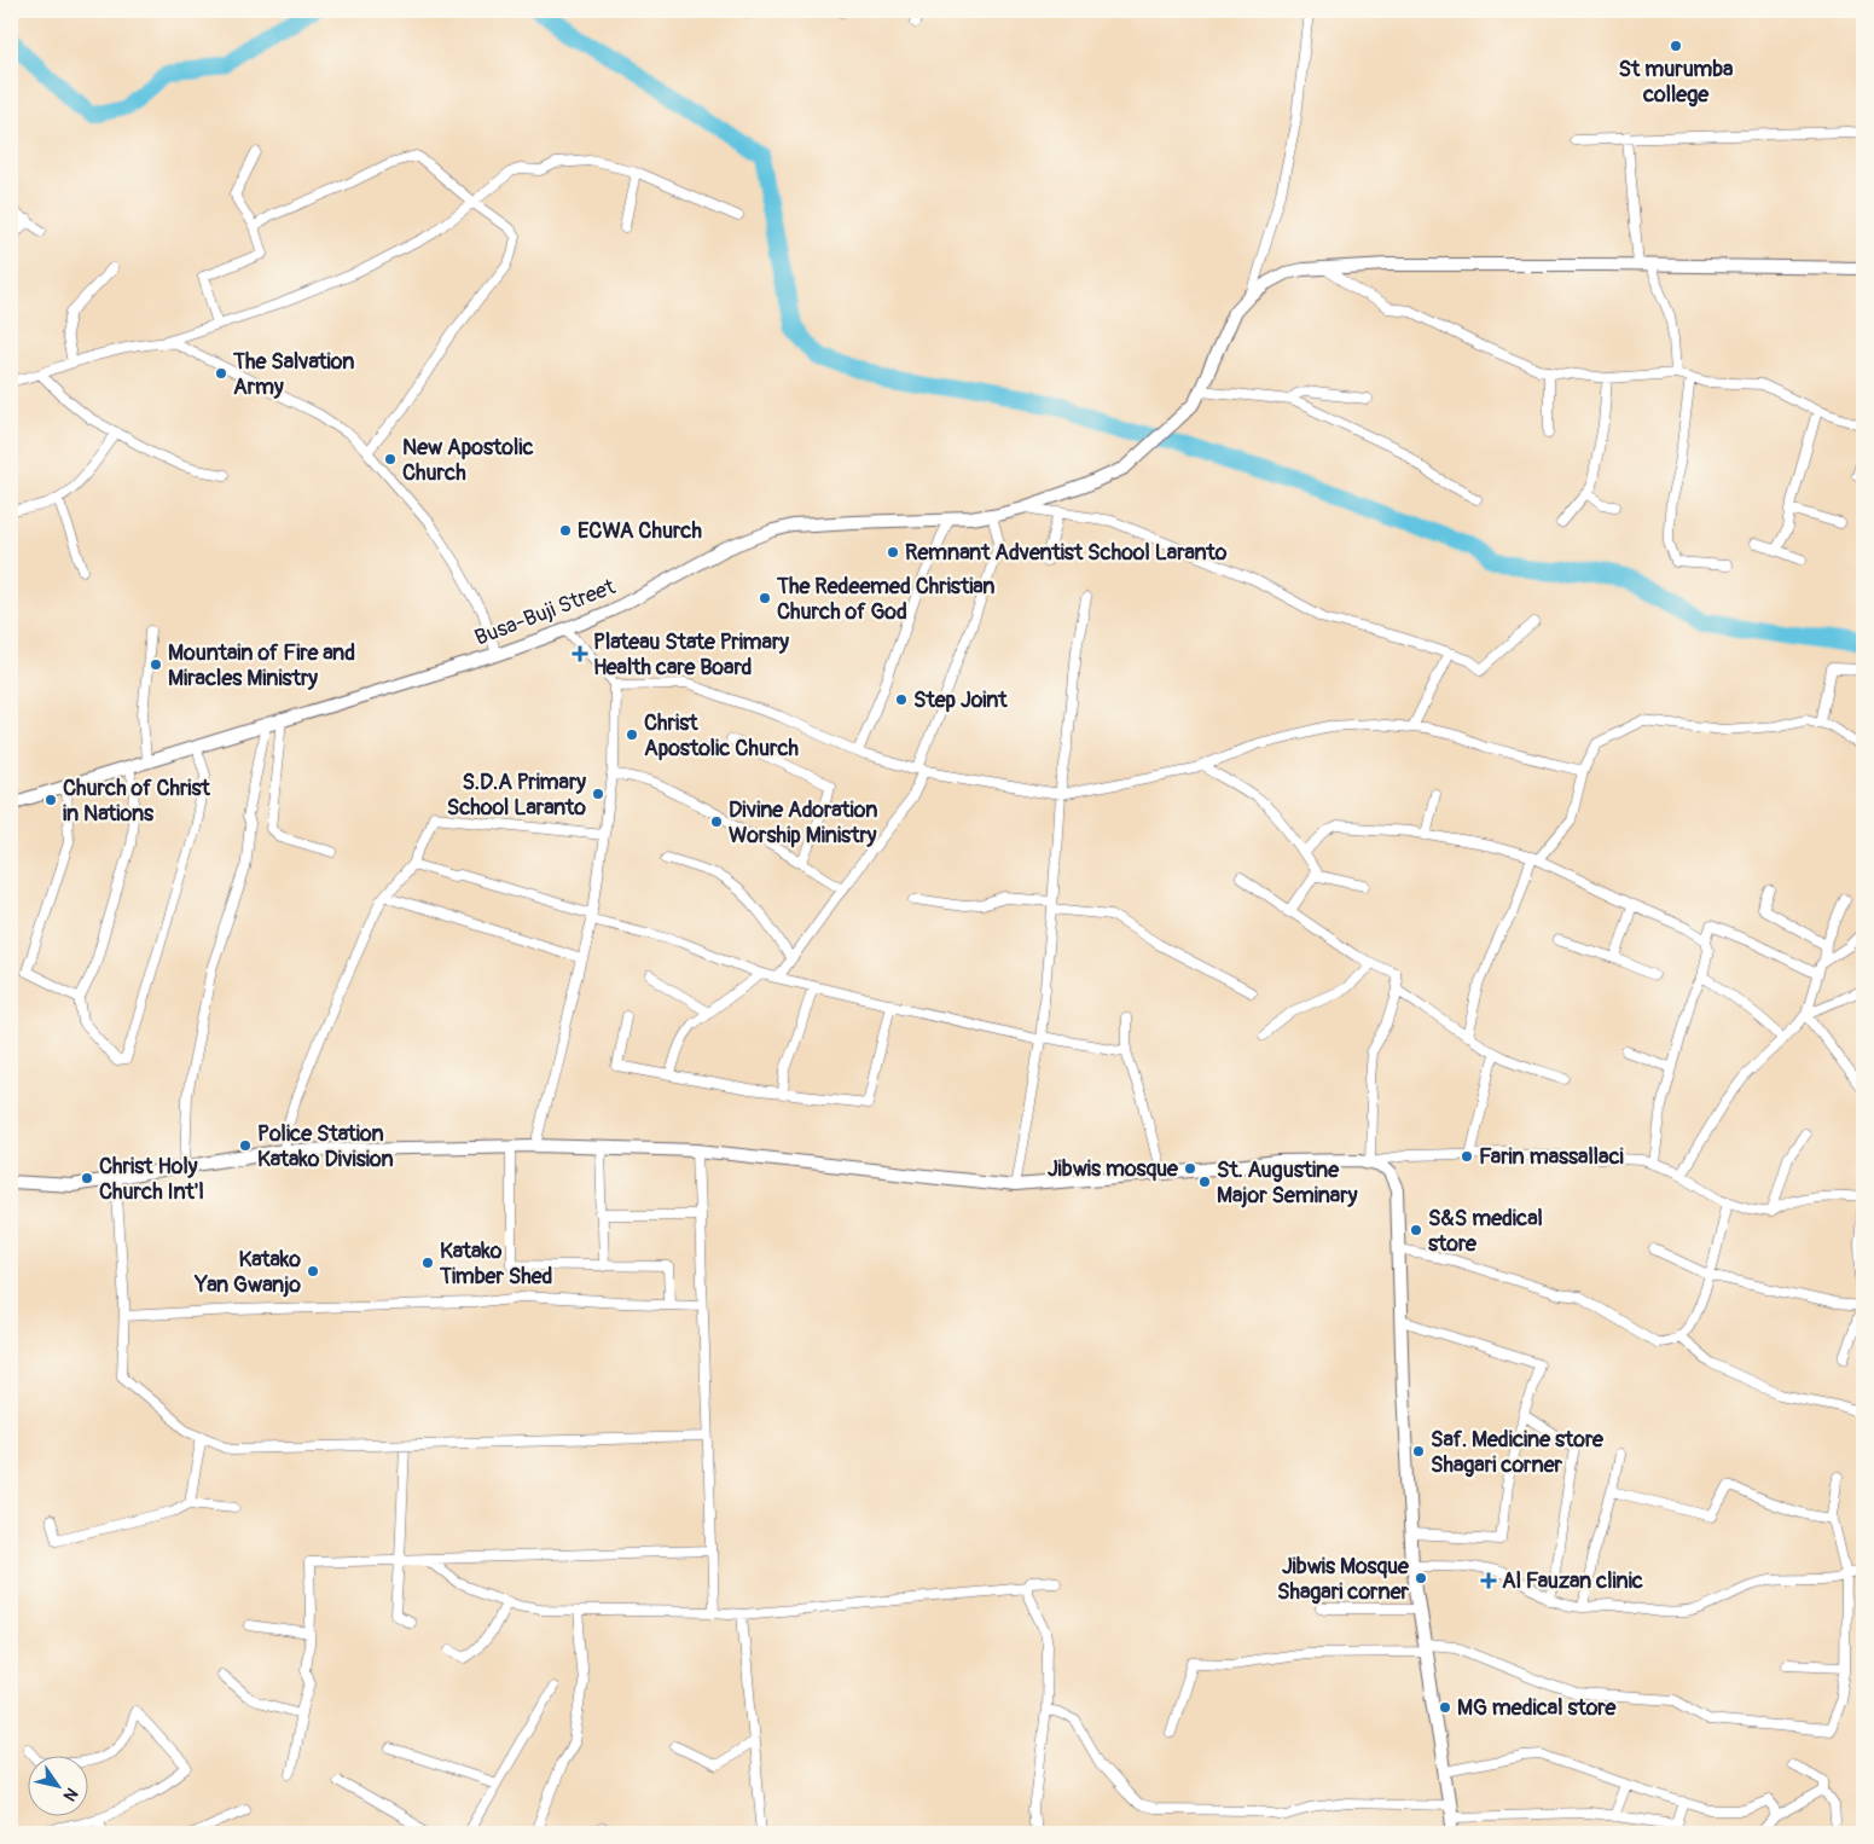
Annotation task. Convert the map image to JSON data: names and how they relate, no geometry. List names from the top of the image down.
{
  "streets": {
    "street": ["Busa-Buji Street"]
  },
  "places": {
    "other": [
      "St murumba college",
      "The Salvation Army",
      "New Apostolic Church",
      "ECWA Church",
      "Remnant Adventist School Laranto",
      "The Redeemed Christian Church of God",
      "Mountain of Fire and Miracles Ministry",
      "Step Joint",
      "Christ Apostolic Church",
      "S.D.A Primary School Laranto",
      "Church of Christ in Nations",
      "Divine Adoration Worship Ministry",
      "Police Station Katako Division",
      "Farin massallaci",
      "Jibwis mosque",
      "Christ Holy Church Int'l",
      "St. Augustine Major Seminary",
      "S&S medical store",
      "Katako Timber Shed",
      "Katako Yan Gwanjo",
      "Saf. Medicine store Shagari corner",
      "Jibwis Mosque Shagari corner",
      "MG medical store"
    ],
    "health": ["Plateau State Primary Health care Board", "Al Fauzan clinic"]
  },
  "north": "bottom right"
}
